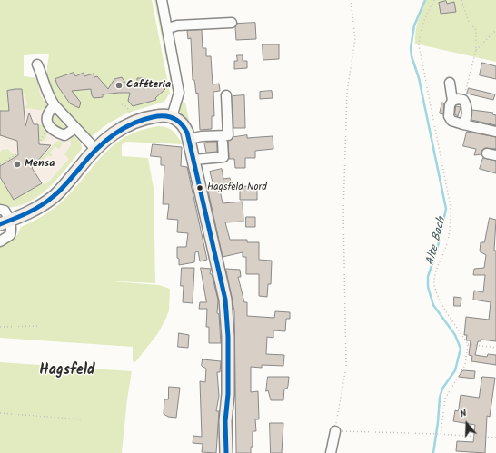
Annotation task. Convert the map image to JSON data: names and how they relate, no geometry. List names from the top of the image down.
{
  "districts": ["Hagsfeld"],
  "water": ["Alte Bach"],
  "places": ["Caféteria", "Mensa", "Hagsfeld Nord"],
  "north": "top"
}
